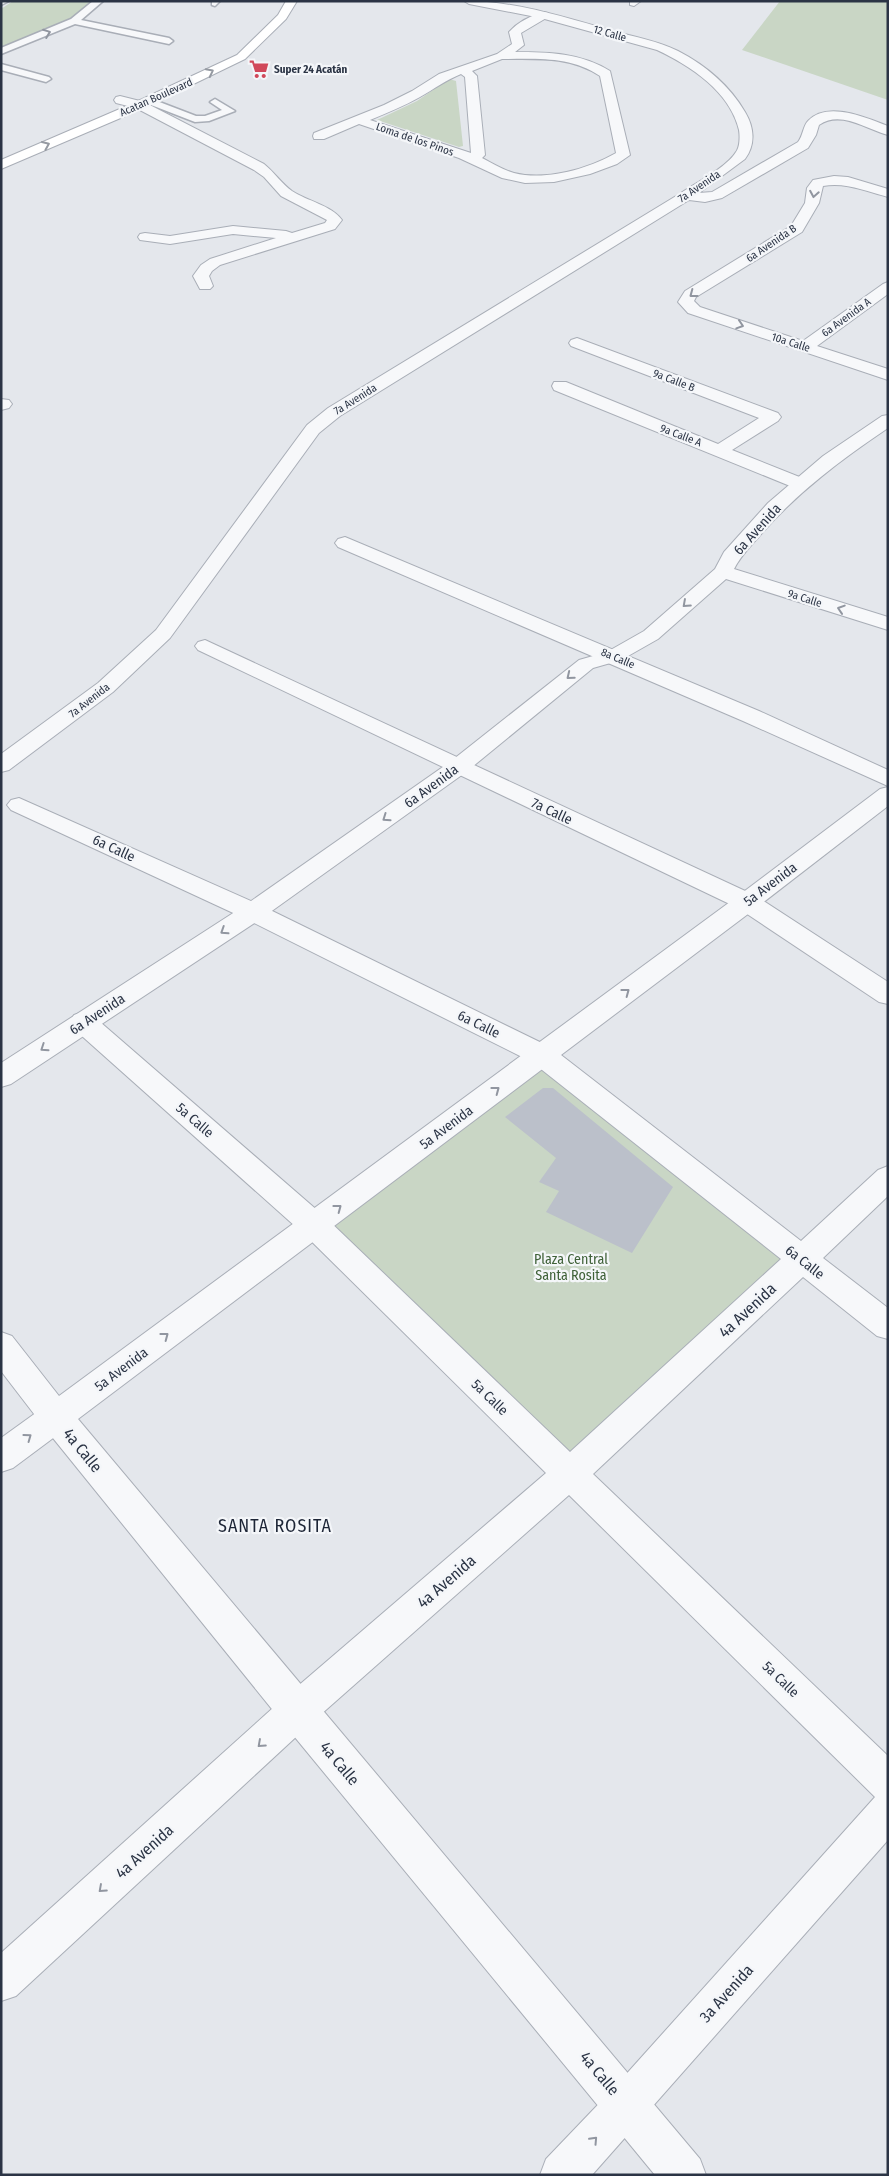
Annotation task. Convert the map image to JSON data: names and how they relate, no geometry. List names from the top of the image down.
{
  "streets": {
    "main road": ["Acatan Boulevard"],
    "street": [
      "12 Calle",
      "Loma de los Pinos",
      "7a Avenida",
      "6a Avenida B",
      "6a Avenida A",
      "10a Calle",
      "9a Calle B",
      "9a Calle A",
      "6a Avenida",
      "9a Calle",
      "8a Calle",
      "7a Calle",
      "6a Calle",
      "5a Avenida",
      "5a Calle",
      "4a Avenida",
      "4a Calle",
      "3a Avenida"
    ]
  },
  "crossings": [
    ["12 Calle", "7a Avenida"],
    ["6a Avenida B", "10a Calle"],
    ["6a Avenida A", "10a Calle"],
    ["9a Calle B", "9a Calle A"],
    ["9a Calle A", "6a Avenida"],
    ["6a Avenida", "9a Calle"],
    ["6a Avenida", "8a Calle"],
    ["6a Avenida", "7a Calle"],
    ["6a Avenida", "6a Calle"],
    ["6a Avenida", "5a Calle"],
    ["7a Calle", "5a Avenida"],
    ["6a Calle", "5a Avenida"],
    ["6a Calle", "4a Avenida"],
    ["5a Avenida", "5a Calle"],
    ["5a Avenida", "4a Calle"],
    ["5a Calle", "4a Avenida"],
    ["4a Avenida", "4a Calle"],
    ["4a Calle", "3a Avenida"]
  ],
  "one_way": [
    "Acatan Boulevard",
    "6a Avenida B",
    "10a Calle",
    "6a Avenida",
    "9a Calle",
    "5a Avenida"
  ],
  "districts": ["SANTA ROSITA"],
  "parks": ["Plaza Central Santa Rosita"],
  "places": {
    "supermarket": ["Super 24 Acatán"]
  }
}
